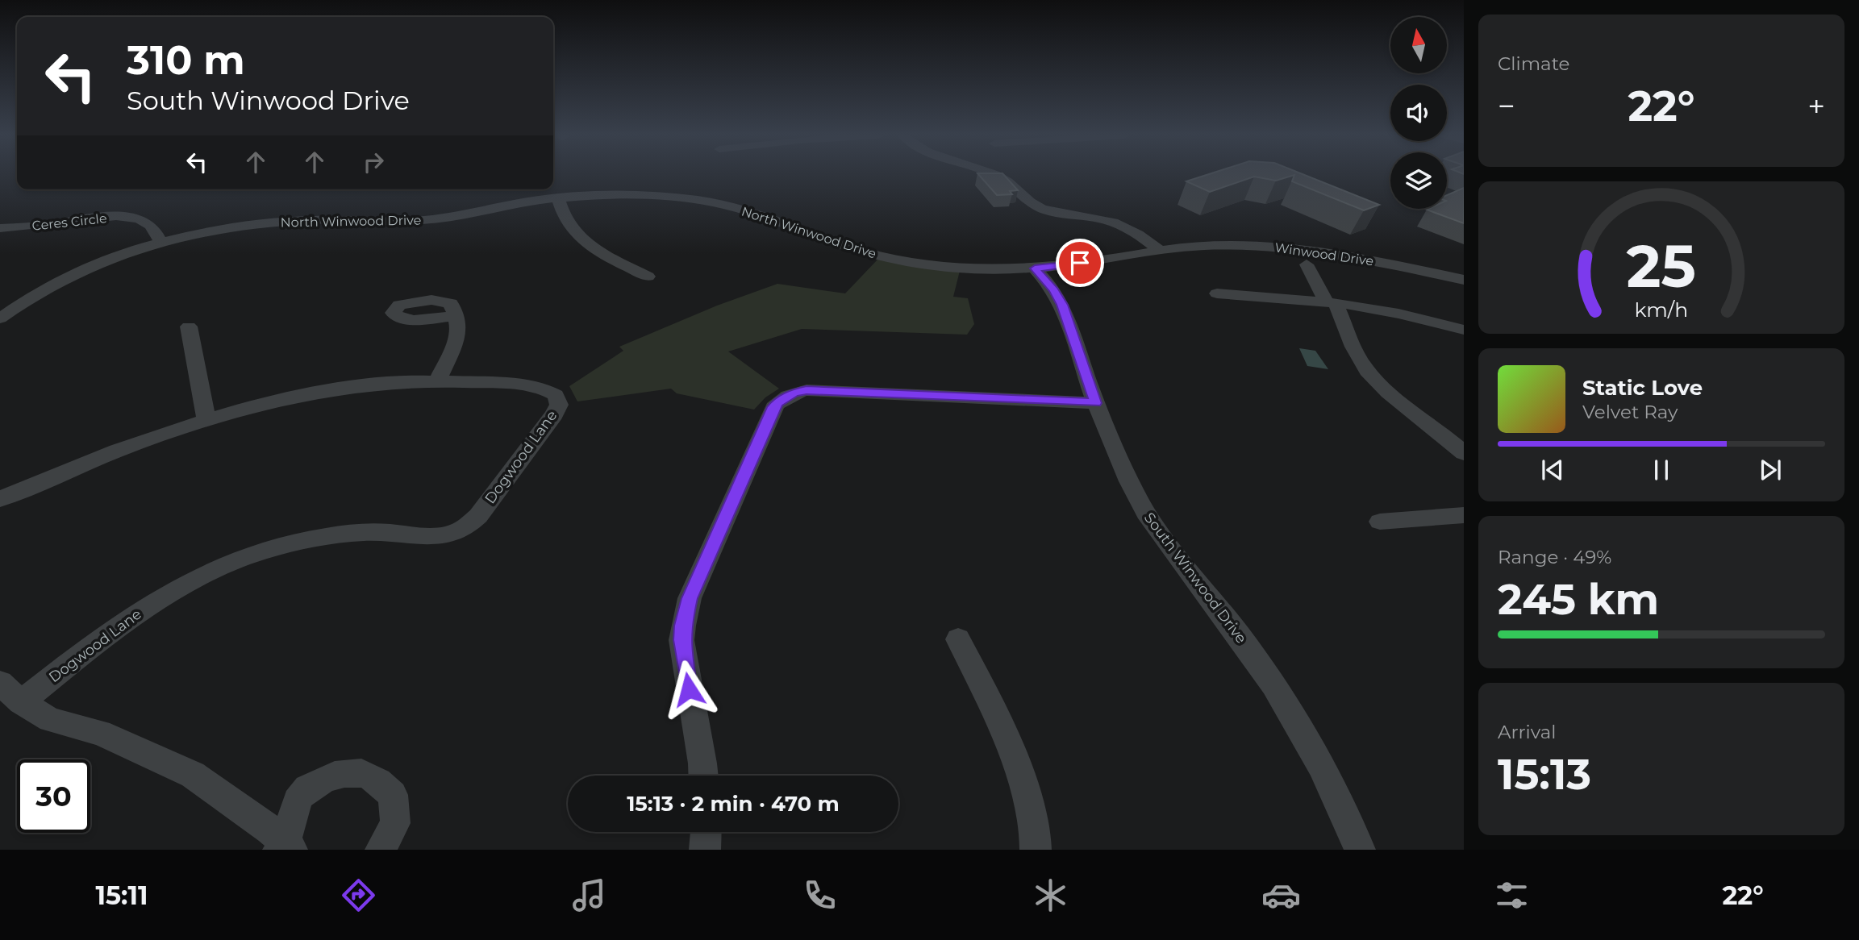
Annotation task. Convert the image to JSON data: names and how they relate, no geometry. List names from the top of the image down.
{
  "streets": {
    "street": [
      "North Winwood Drive",
      "Ceres Circle",
      "Winwood Drive",
      "Dogwood Lane",
      "South Winwood Drive"
    ]
  },
  "crossings": [
    ["North Winwood Drive", "Ceres Circle"],
    ["North Winwood Drive", "Winwood Drive"],
    ["North Winwood Drive", "South Winwood Drive"]
  ],
  "north": "top",
  "page": {
    "tile": [
      "Climate",
      ["Range · 49%", "245 km"],
      ["Arrival", "15:13"]
    ],
    "turn": ["310 m", "South Winwood Drive"],
    "heat": ["−", "22°", "+"],
    "song": ["Static Love", "Velvet Ray"],
    "limit": "30",
    "trip": "15:13 · 2 min · 470 m",
    "tabs": ["15:11", "22°"],
    "gauge": ["25", "km/h"]
  }
}
